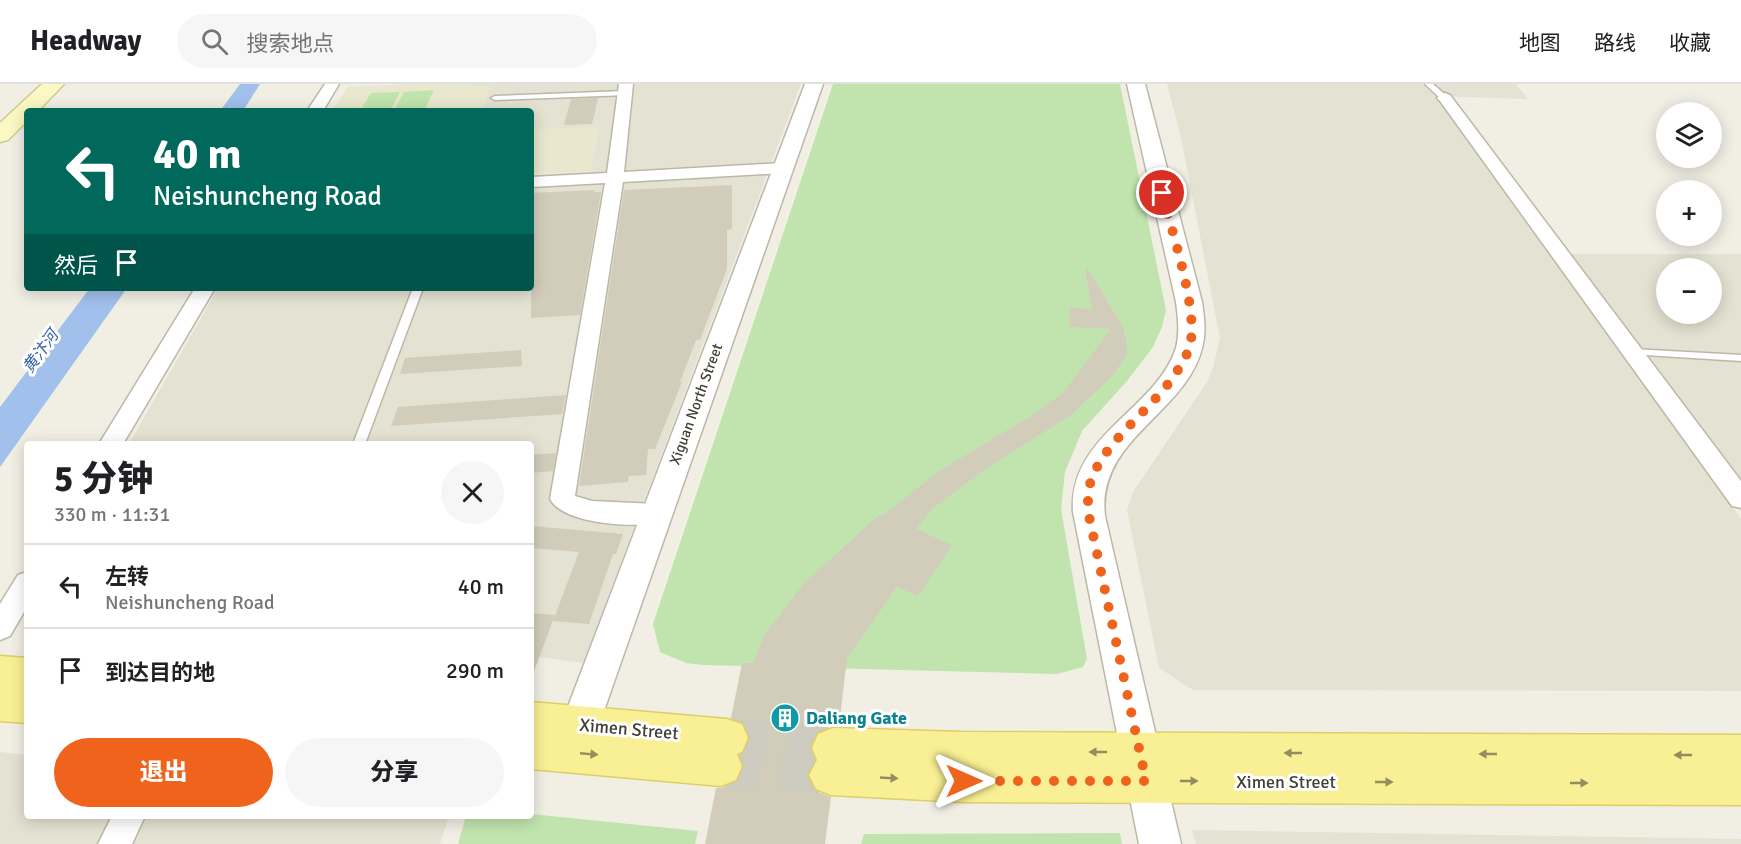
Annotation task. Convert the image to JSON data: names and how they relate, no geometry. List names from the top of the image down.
{
  "streets": {
    "main road": ["Ximen Street"],
    "street": ["Xiguan North Street"]
  },
  "crossings": [
    ["Xiguan North Street", "Ximen Street"]
  ],
  "water": ["黄汴河"],
  "places": {
    "building": ["Daliang Gate"]
  },
  "page": {
    "header": "Headway",
    "search": "搜索地点",
    "nav": ["地图", "路线", "收藏"],
    "map_buttons": ["+", "−"],
    "turn": ["40 m", "Neishuncheng Road"],
    "then": "然后",
    "heading": ["5 分钟", "330 m · 11:31"],
    "list": [
      {
        "name": "左转",
        "note": "Neishuncheng Road",
        "value": "40 m"
      },
      {
        "name": "到达目的地",
        "value": "290 m"
      }
    ],
    "buttons": ["退出", "分享"]
  }
}
